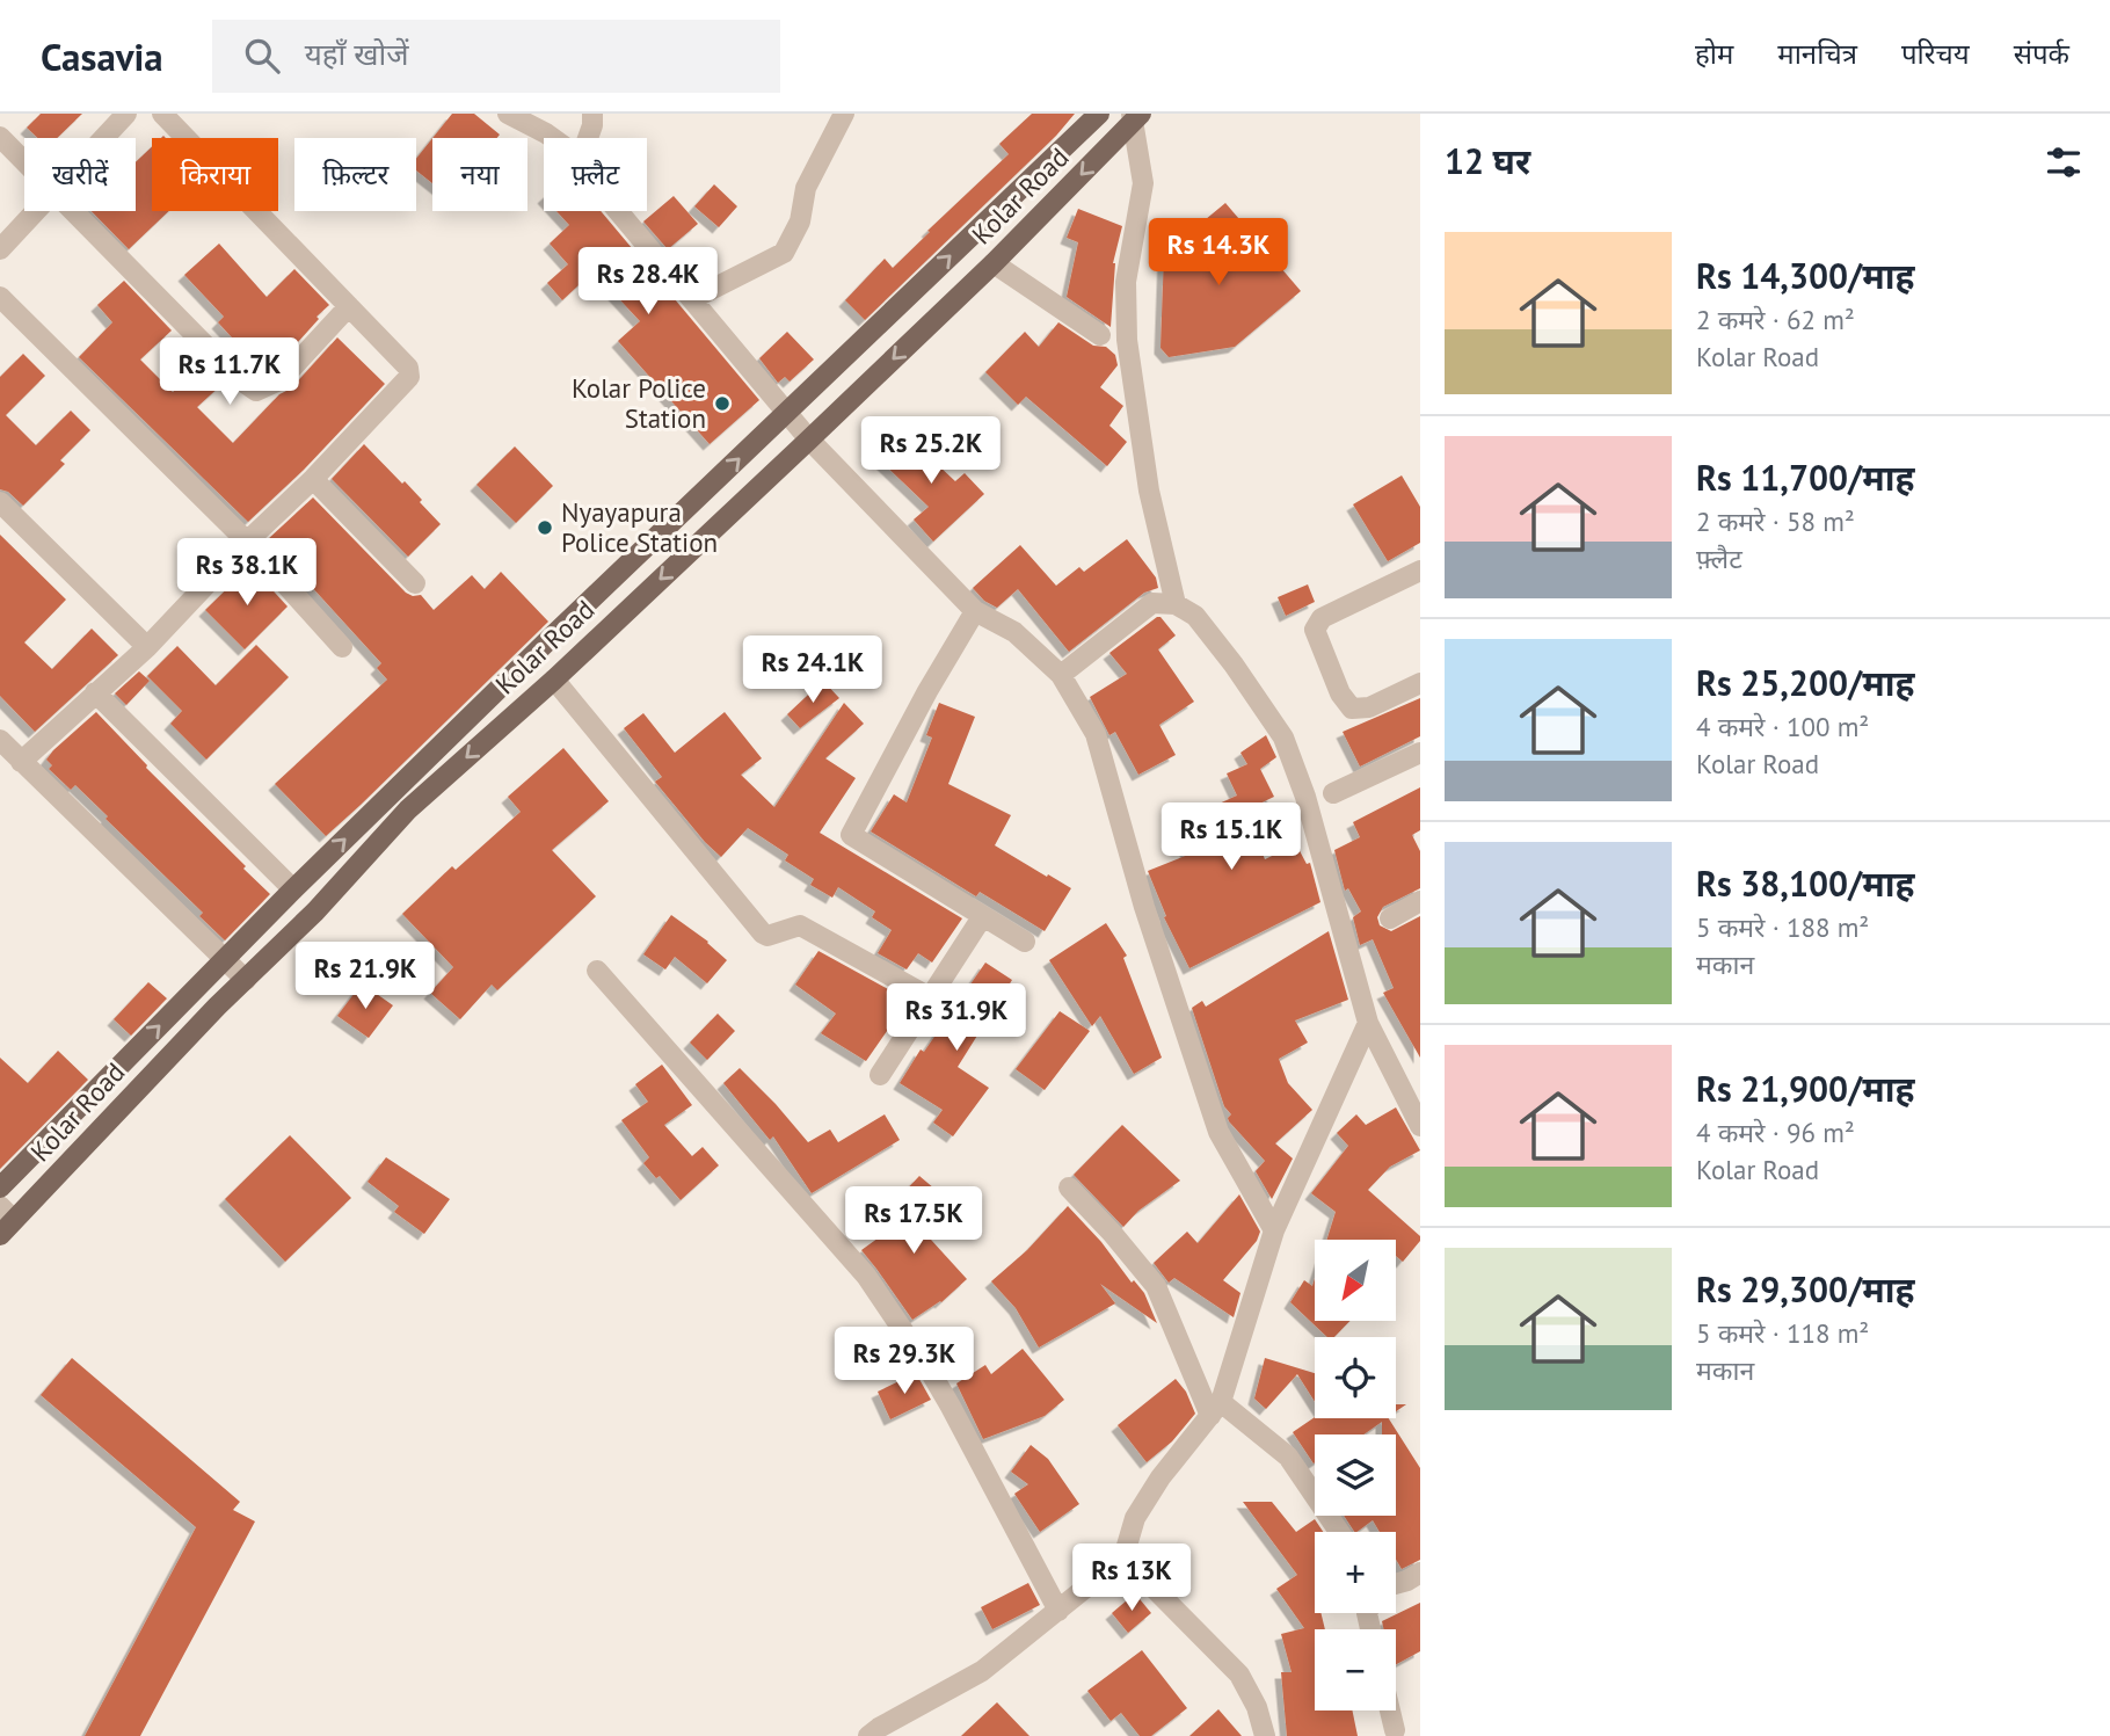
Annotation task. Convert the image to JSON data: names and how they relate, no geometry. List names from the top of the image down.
{
  "streets": {
    "main road": ["Kolar Road"]
  },
  "places": ["Kolar Police Station", "Nyayapura Police Station"],
  "north": "bottom left",
  "page": {
    "header": "Casavia",
    "search": "यहाँ खोजें",
    "nav": [
      "होम",
      "मानचित्र",
      "परिचय",
      "संपर्क"
    ],
    "heading": "12 घर",
    "chip": [
      "खरीदें",
      "किराया",
      "फ़िल्टर",
      "नया",
      "फ़्लैट"
    ],
    "list": [
      {
        "name": "Rs 14,300/माह",
        "note": "2 कमरे · 62 m² · Kolar Road"
      },
      {
        "name": "Rs 11,700/माह",
        "note": "2 कमरे · 58 m² · फ़्लैट"
      },
      {
        "name": "Rs 25,200/माह",
        "note": "4 कमरे · 100 m² · Kolar Road"
      },
      {
        "name": "Rs 38,100/माह",
        "note": "5 कमरे · 188 m² · मकान"
      },
      {
        "name": "Rs 21,900/माह",
        "note": "4 कमरे · 96 m² · Kolar Road"
      },
      {
        "name": "Rs 29,300/माह",
        "note": "5 कमरे · 118 m² · मकान"
      }
    ],
    "price": [
      "Rs 14.3K",
      "Rs 28.4K",
      "Rs 11.7K",
      "Rs 25.2K",
      "Rs 38.1K",
      "Rs 24.1K",
      "Rs 15.1K",
      "Rs 21.9K",
      "Rs 31.9K",
      "Rs 17.5K",
      "Rs 29.3K",
      "Rs 13K"
    ],
    "map_buttons": ["+", "−"]
  }
}
